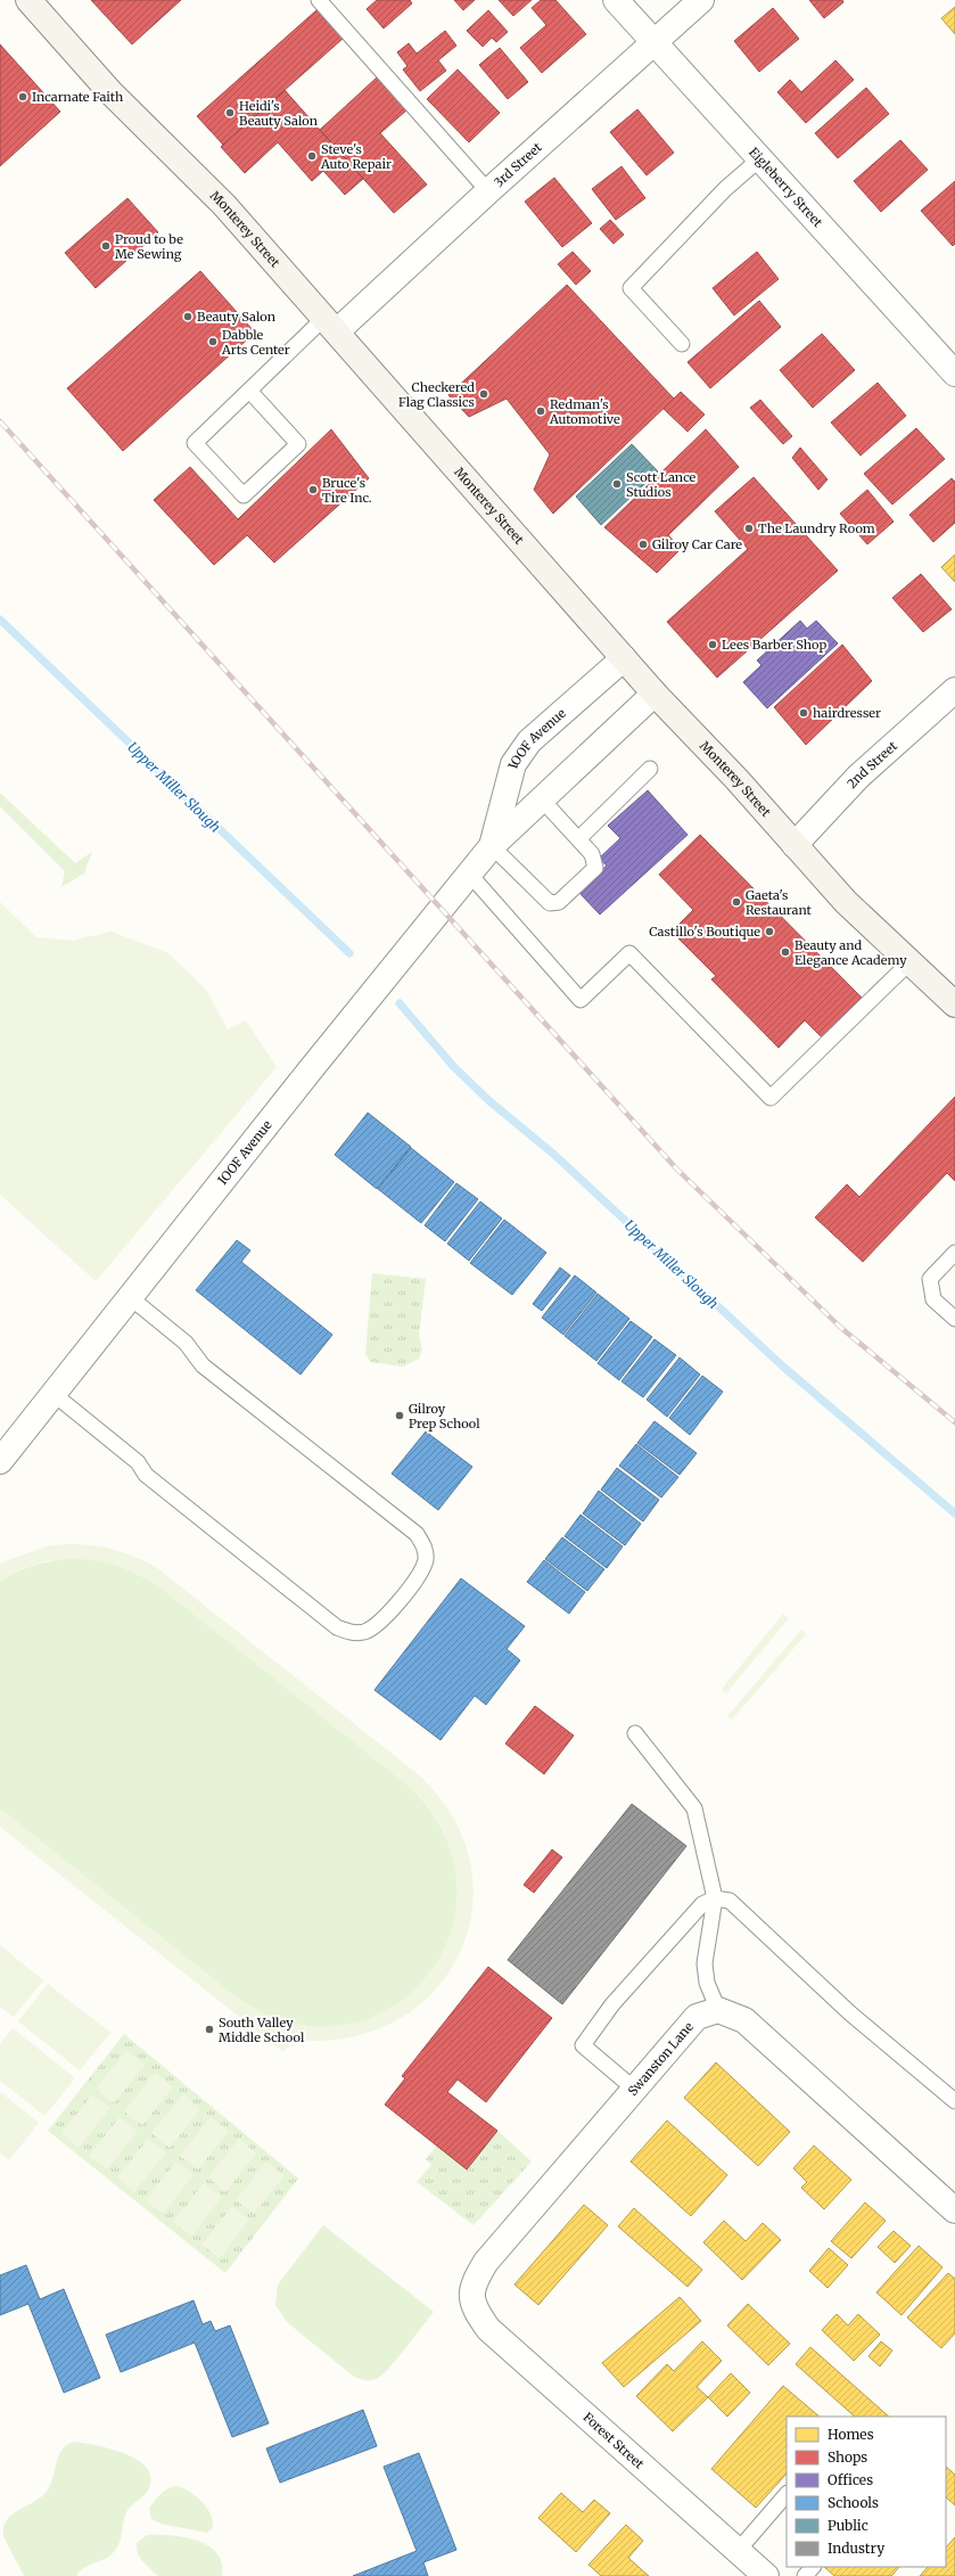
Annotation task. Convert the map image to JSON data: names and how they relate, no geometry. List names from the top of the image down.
{
  "streets": {
    "main road": ["Monterey Street"],
    "street": [
      "3rd Street",
      "Eigleberry Street",
      "IOOF Avenue",
      "2nd Street",
      "Swanston Lane",
      "Forest Street"
    ]
  },
  "crossings": [
    ["3rd Street", "Eigleberry Street"],
    ["3rd Street", "Monterey Street"],
    ["Monterey Street", "IOOF Avenue"],
    ["Monterey Street", "2nd Street"],
    ["Swanston Lane", "Forest Street"]
  ],
  "water": ["Upper Miller Slough"],
  "places": [
    "Incarnate Faith",
    "Heidi's Beauty Salon",
    "Steve's Auto Repair",
    "Proud to be Me Sewing",
    "Beauty Salon",
    "Dabble Arts Center",
    "Checkered Flag Classics",
    "Redman's Automotive",
    "Scott Lance Studios",
    "Bruce's Tire Inc.",
    "The Laundry Room",
    "Gilroy Car Care",
    "Lees Barber Shop",
    "hairdresser",
    "Gaeta's Restaurant",
    "Castillo's Boutique",
    "Beauty and Elegance Academy",
    "Gilroy Prep School",
    "South Valley Middle School"
  ],
  "legend": [
    "Homes",
    "Shops",
    "Offices",
    "Schools",
    "Public",
    "Industry"
  ]
}
